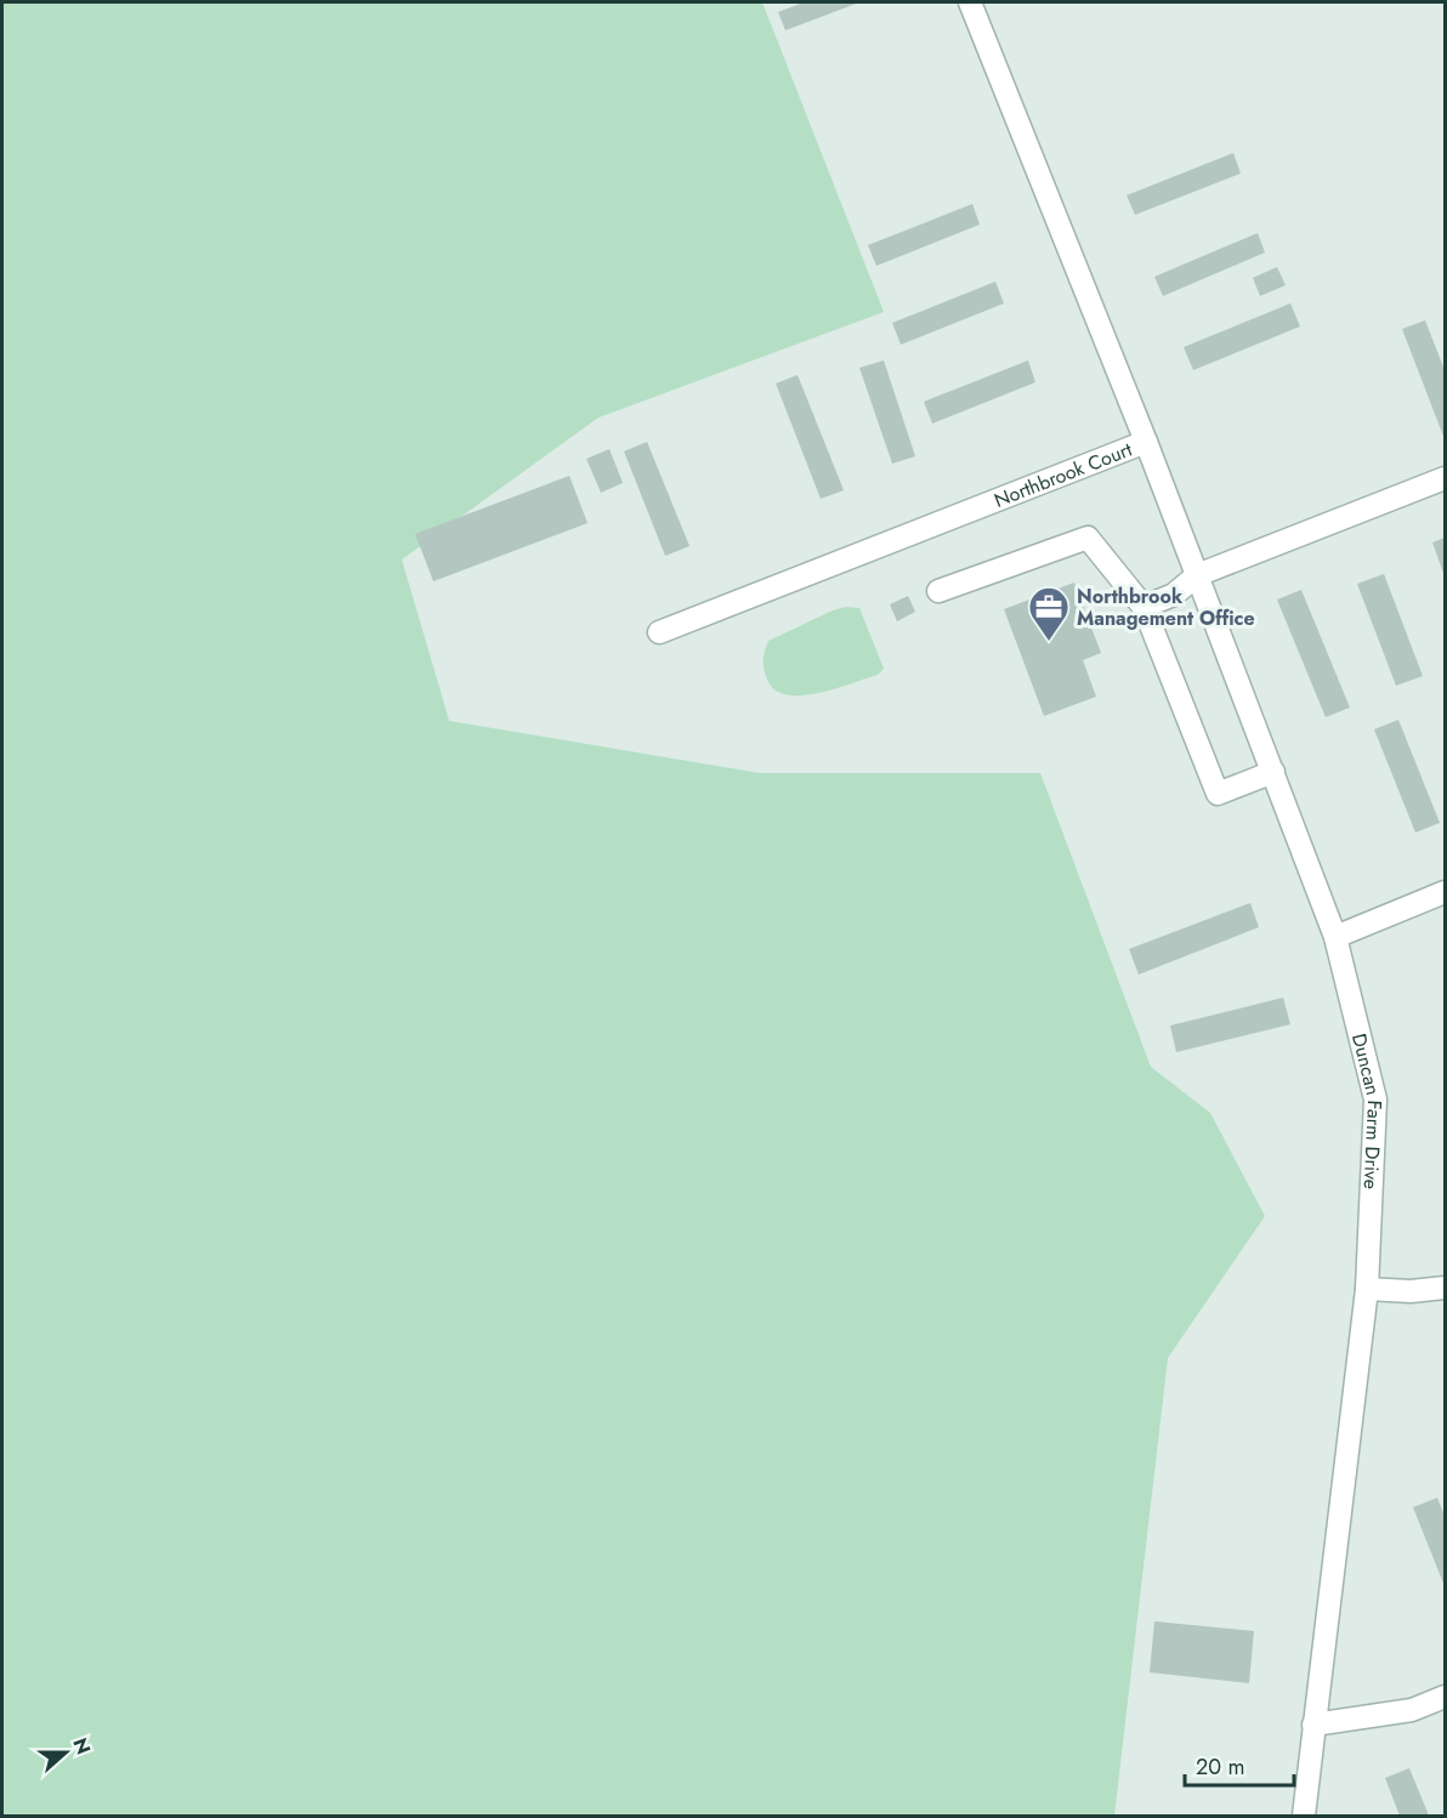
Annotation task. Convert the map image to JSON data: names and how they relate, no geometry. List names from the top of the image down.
{
  "streets": {
    "street": ["Northbrook Court", "Duncan Farm Drive"]
  },
  "crossings": [
    ["Northbrook Court", "Duncan Farm Drive"]
  ],
  "places": {
    "office": ["Northbrook Management Office"]
  },
  "scale_bar": "20 m",
  "north": "right"
}
